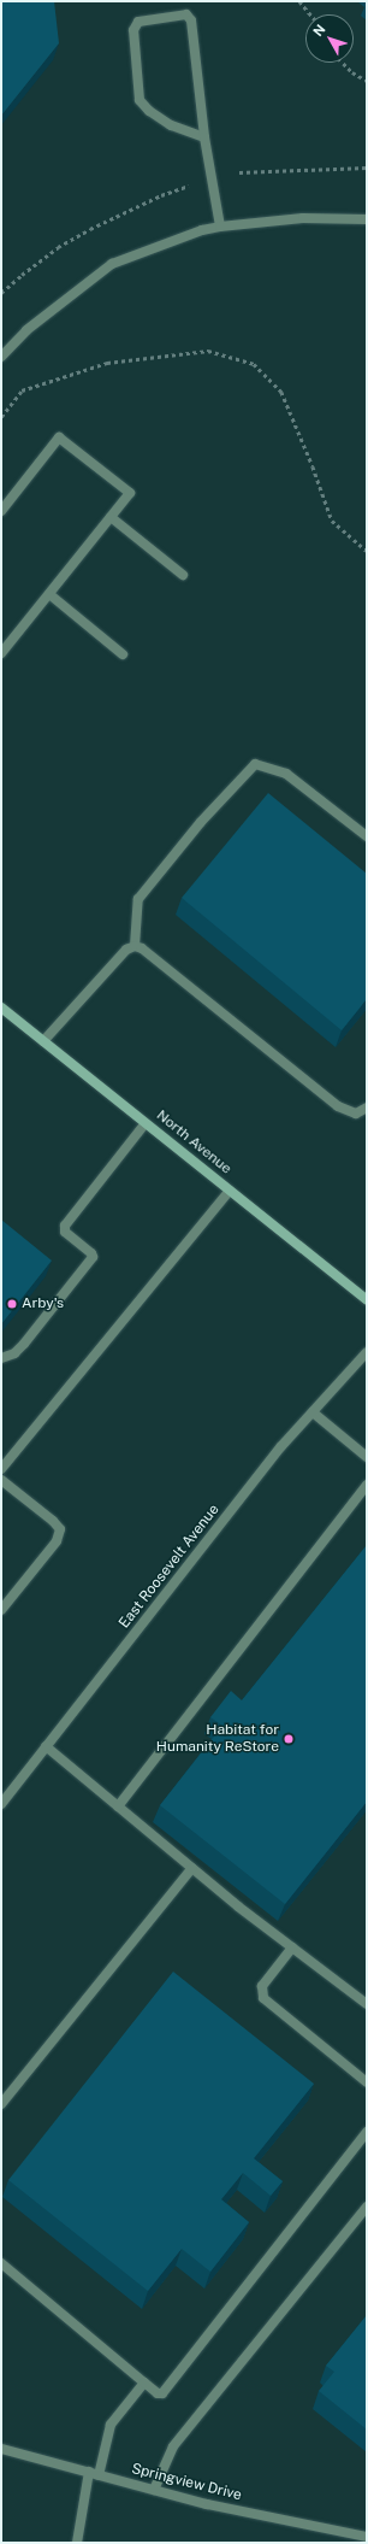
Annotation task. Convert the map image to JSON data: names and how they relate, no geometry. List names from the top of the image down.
{
  "streets": {
    "street": ["North Avenue", "East Roosevelt Avenue", "Springview Drive"]
  },
  "places": ["Arby's", "Habitat for Humanity ReStore"],
  "north": "top left"
}
